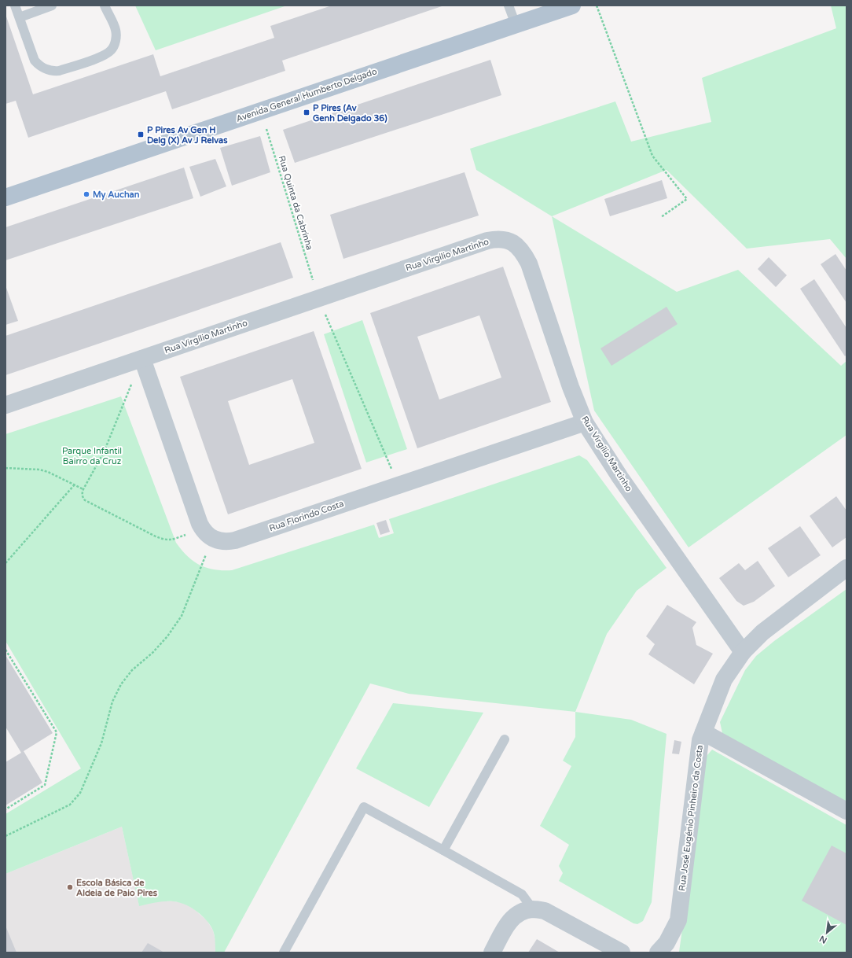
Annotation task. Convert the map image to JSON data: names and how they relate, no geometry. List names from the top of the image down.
{
  "streets": {
    "main road": ["Avenida General Humberto Delgado"],
    "street": ["Rua Virgílio Martinho", "Rua Florindo Costa", "Rua José Eugénio Pinheiro da Costa"],
    "path": ["Rua Quinta da Cabrinha"]
  },
  "crossings": [
    ["Avenida General Humberto Delgado", "Rua Quinta da Cabrinha"],
    ["Rua Quinta da Cabrinha", "Rua Virgílio Martinho"],
    ["Rua Quinta da Cabrinha", "Rua Florindo Costa"],
    ["Rua Virgílio Martinho", "Rua Florindo Costa"],
    ["Rua Virgílio Martinho", "Rua José Eugénio Pinheiro da Costa"]
  ],
  "parks": ["Parque Infantil Bairro da Cruz"],
  "places": {
    "transit": ["P Pires (Av Genh Delgado 36)", "P Pires Av Gen H Delg (X) Av J Relvas"],
    "other": ["My Auchan", "Escola Básica de Aldeia de Paio Pires"]
  },
  "north": "bottom left"
}
